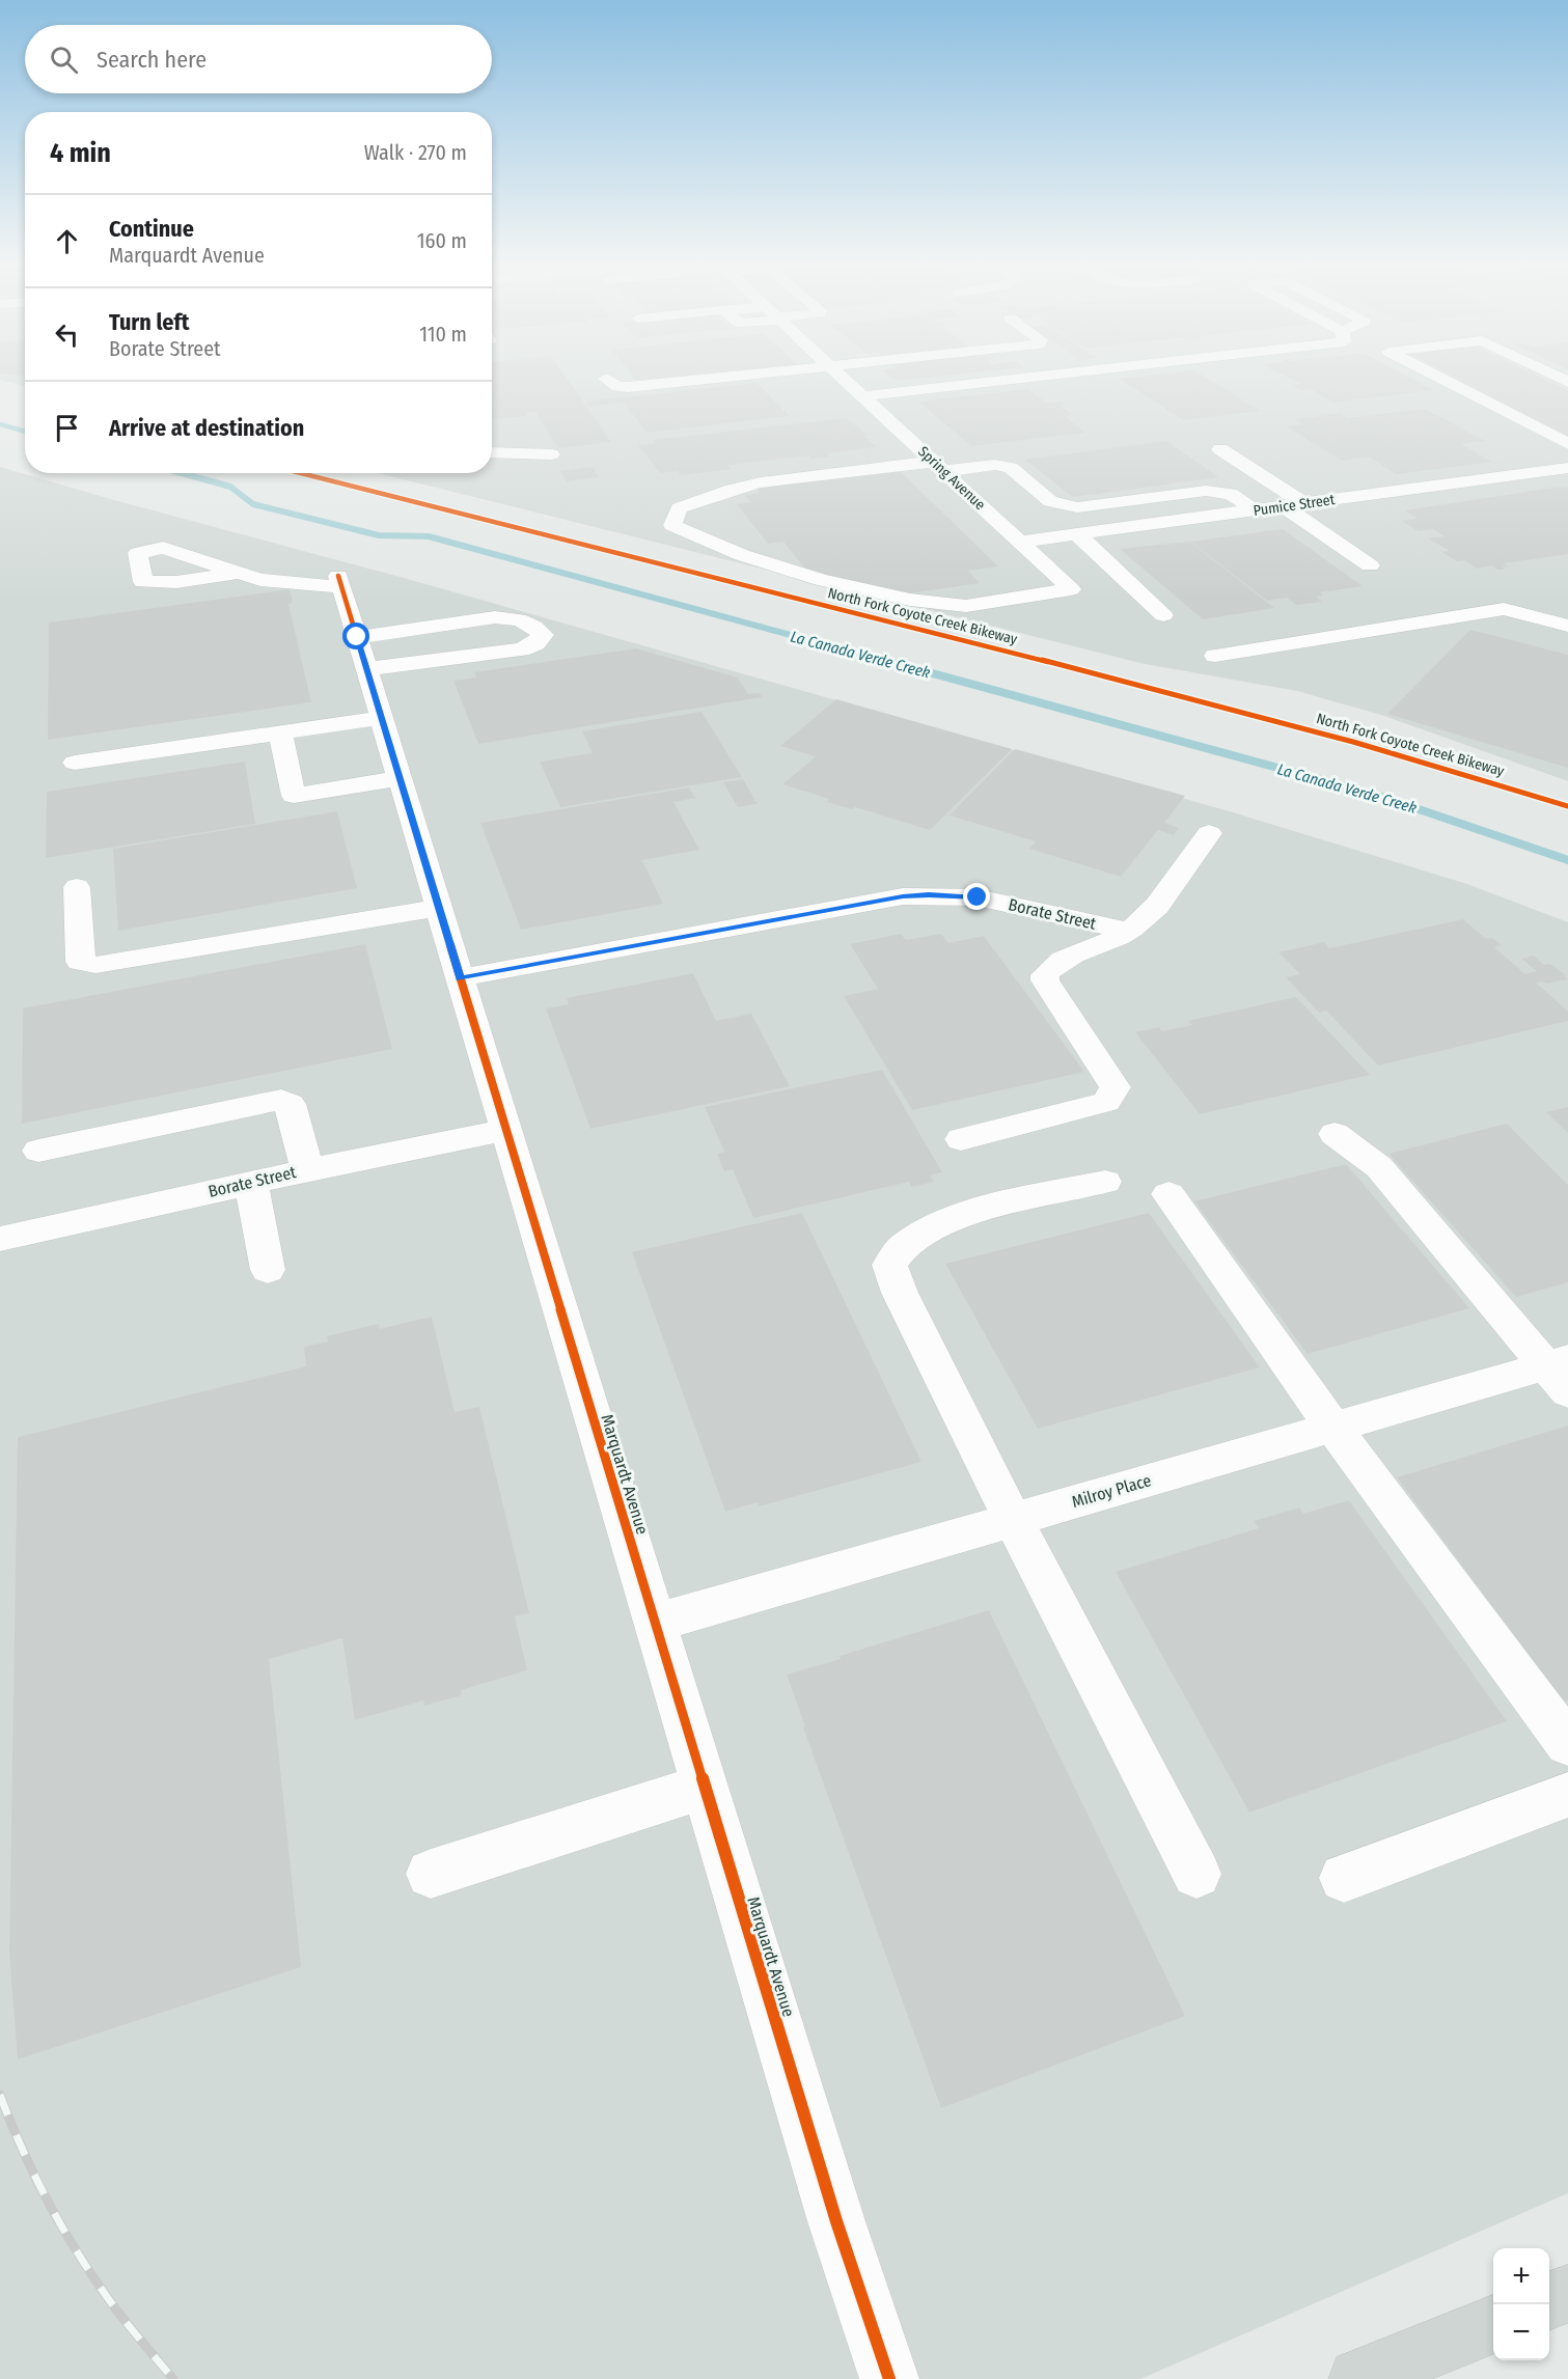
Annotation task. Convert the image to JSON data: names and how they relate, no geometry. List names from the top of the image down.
{
  "streets": {
    "street": [
      "Spring Avenue",
      "Pumice Street",
      "Borate Street",
      "Marquardt Avenue",
      "Milroy Place"
    ],
    "cycle path": ["North Fork Coyote Creek Bikeway"]
  },
  "crossings": [
    ["Spring Avenue", "Pumice Street"],
    ["Borate Street", "Marquardt Avenue"],
    ["Marquardt Avenue", "Milroy Place"]
  ],
  "water": ["La Canada Verde Creek"],
  "page": {
    "search": "Search here",
    "heading": ["4 min", "Walk · 270 m"],
    "list": [
      ["Continue", "Marquardt Avenue", "160 m"],
      ["Turn left", "Borate Street", "110 m"],
      "Arrive at destination"
    ],
    "map_buttons": ["+", "−"]
  }
}
